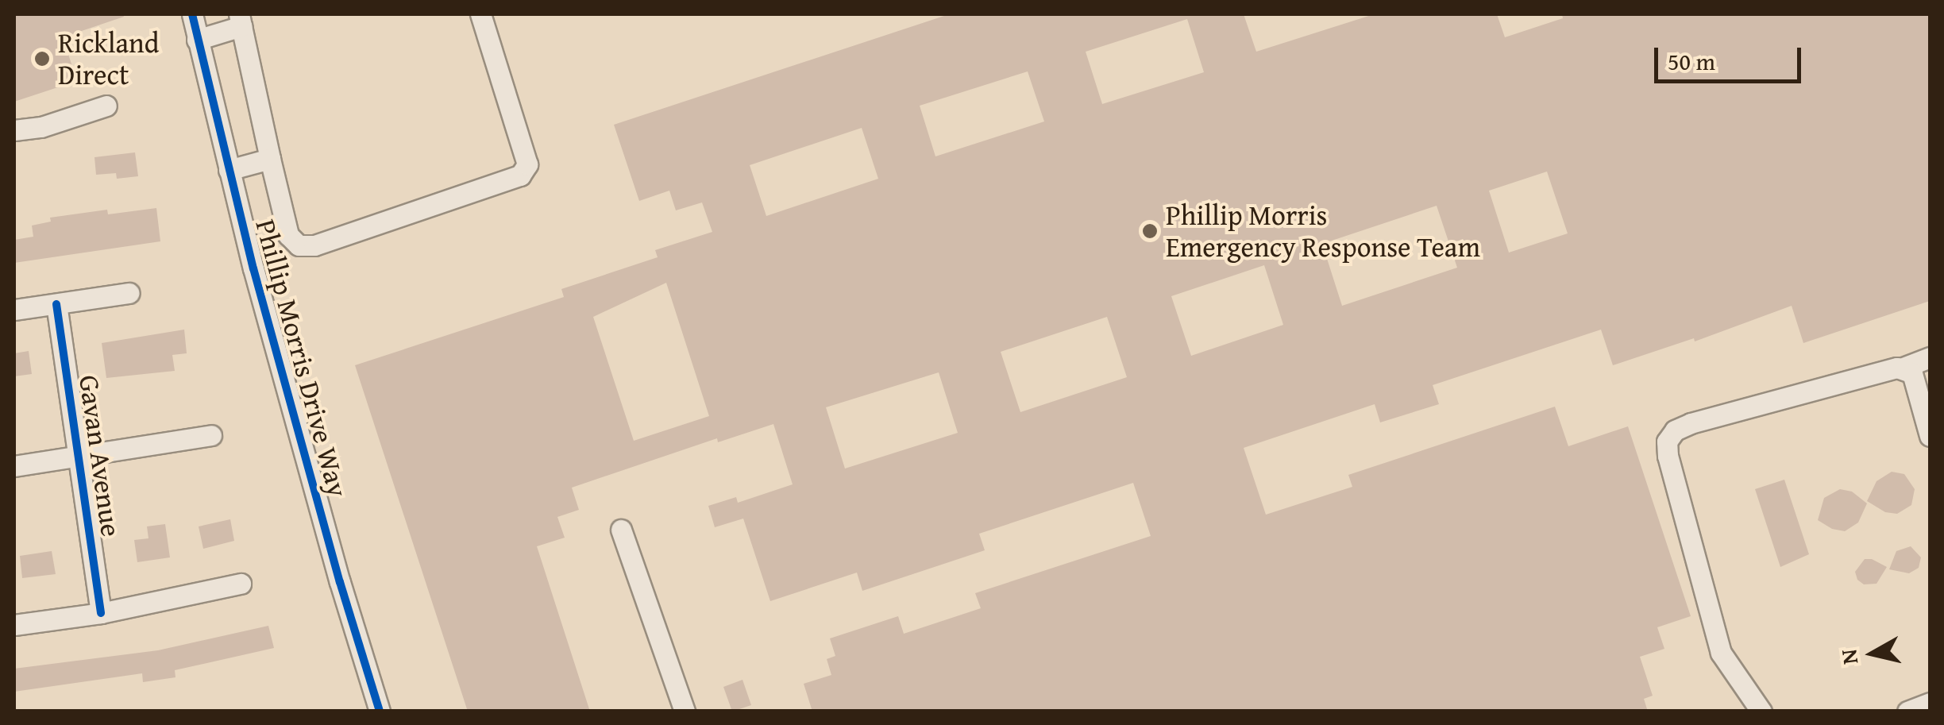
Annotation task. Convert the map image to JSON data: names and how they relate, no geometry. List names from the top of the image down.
{
  "streets": {
    "street": ["Phillip Morris Drive Way", "Gavan Avenue"]
  },
  "places": ["Rickland Direct", "Phillip Morris Emergency Response Team"],
  "scale_bar": "50 m",
  "north": "left"
}
